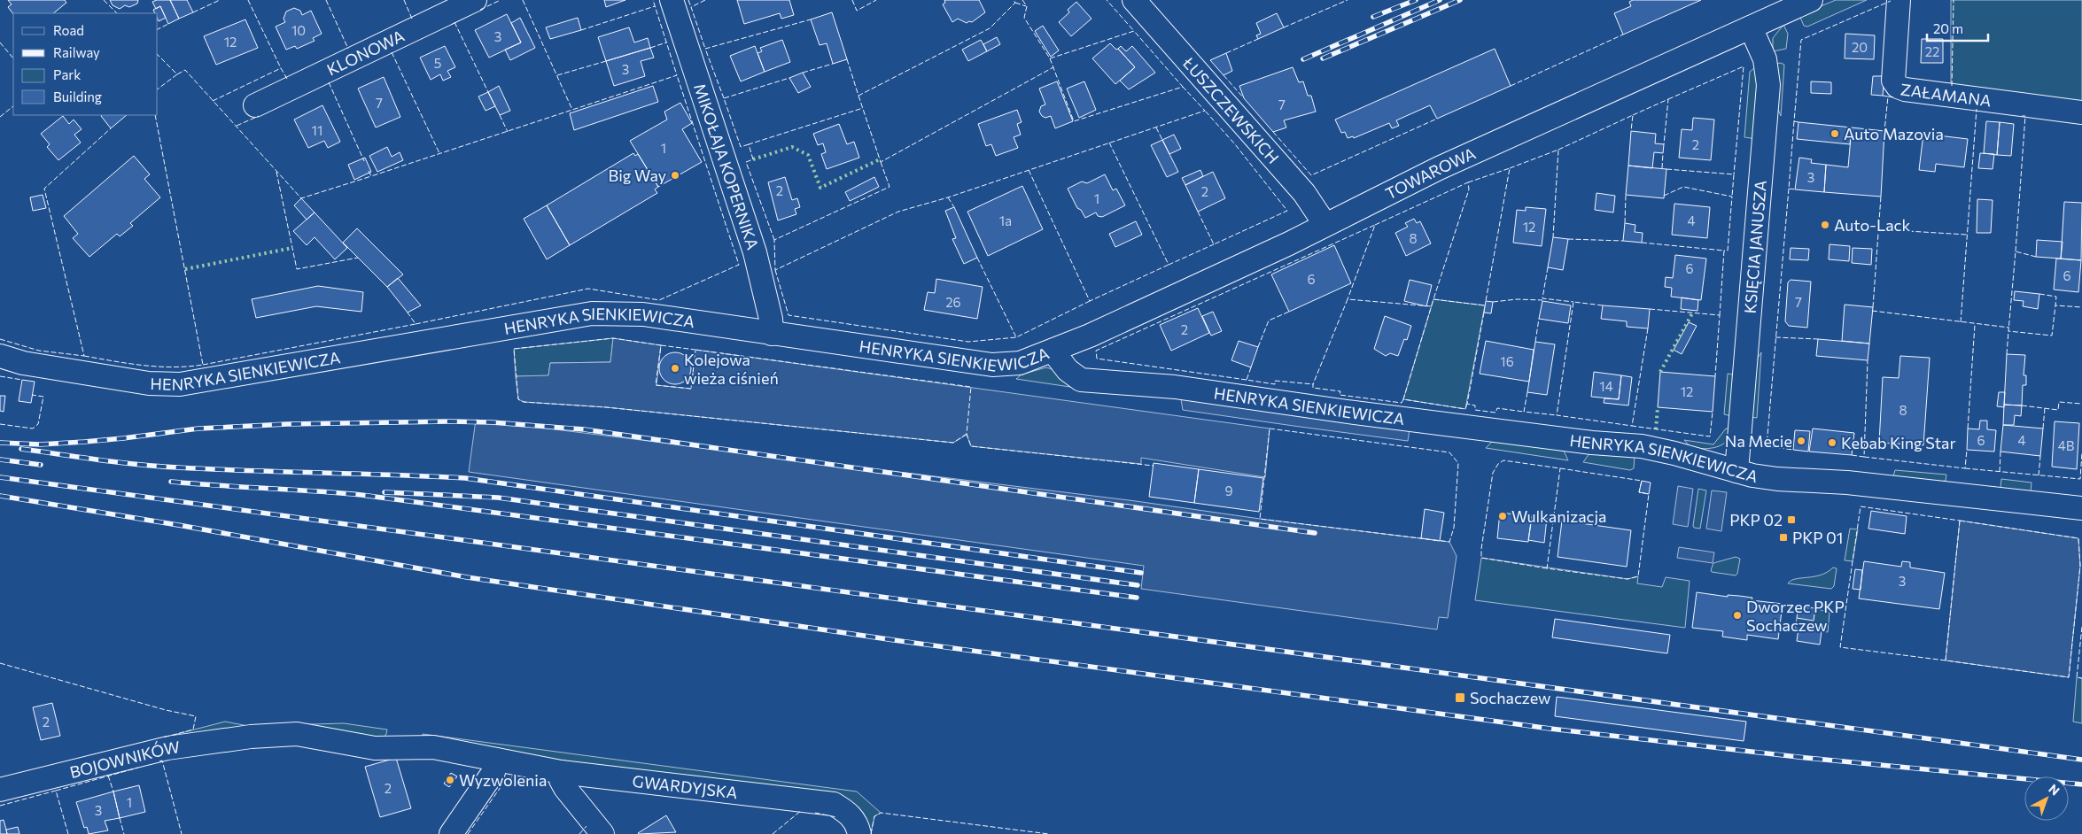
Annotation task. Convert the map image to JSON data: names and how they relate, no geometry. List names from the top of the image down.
{
  "streets": {
    "street": [
      "KLONOWA",
      "ZAŁAMANA",
      "ŁUSZCZEWSKICH",
      "MIKOŁAJA KOPERNIKA",
      "TOWAROWA",
      "KSIĘCIA JANUSZA",
      "HENRYKA SIENKIEWICZA",
      "BOJOWNIKÓW",
      "GWARDYJSKA"
    ]
  },
  "crossings": [
    ["ŁUSZCZEWSKICH", "TOWAROWA"],
    ["MIKOŁAJA KOPERNIKA", "HENRYKA SIENKIEWICZA"],
    ["TOWAROWA", "KSIĘCIA JANUSZA"],
    ["TOWAROWA", "HENRYKA SIENKIEWICZA"],
    ["KSIĘCIA JANUSZA", "HENRYKA SIENKIEWICZA"],
    ["BOJOWNIKÓW", "GWARDYJSKA"]
  ],
  "places": {
    "other": [
      "Auto Mazovia",
      "Big Way",
      "Auto-Lack",
      "Kolejowa wieża ciśnień",
      "Na Mecie",
      "Kebab King Star",
      "Wulkanizacja",
      "Dworzec PKP Sochaczew",
      "Wyzwolenia"
    ],
    "transit": ["PKP 02", "PKP 01", "Sochaczew"]
  },
  "house_numbers": [
    "10",
    "3",
    "12",
    "20",
    "22",
    "5",
    "3",
    "7",
    "7",
    "11",
    "2",
    "1",
    "3",
    "2",
    "2",
    "1",
    "1a",
    "4",
    "12",
    "8",
    "6",
    "6",
    "6",
    "26",
    "7",
    "2",
    "16",
    "14",
    "12",
    "8",
    "6",
    "4",
    "4B",
    "9",
    "3",
    "2",
    "2",
    "1",
    "3"
  ],
  "legend": [
    "Road",
    "Railway",
    "Park",
    "Building"
  ],
  "scale_bar": "20 m",
  "north": "top right"
}
